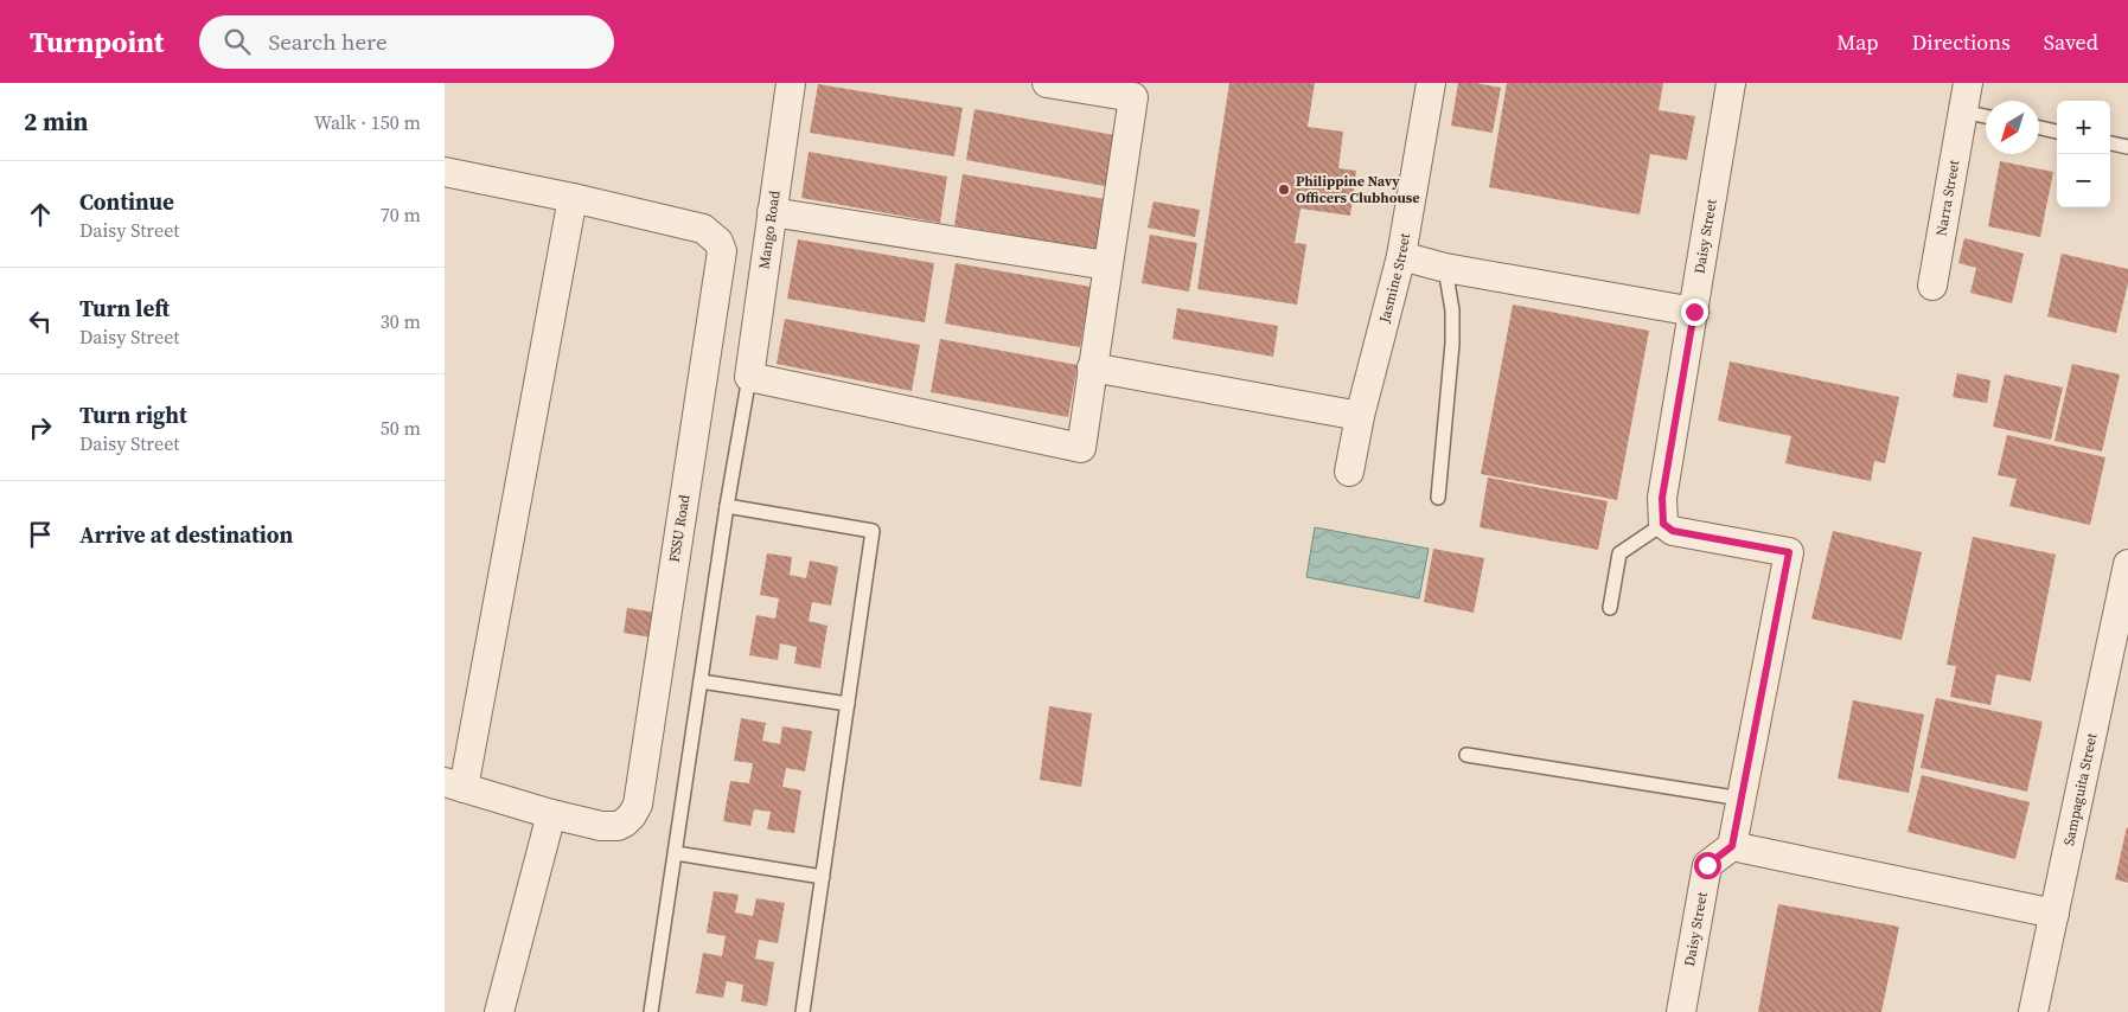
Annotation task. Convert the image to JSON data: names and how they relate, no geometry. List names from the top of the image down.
{
  "streets": {
    "street": [
      "Narra Street",
      "Mango Road",
      "Daisy Street",
      "Jasmine Street",
      "FSSU Road",
      "Sampaguita Street"
    ]
  },
  "places": ["Philippine Navy Officers Clubhouse"],
  "north": "bottom left",
  "page": {
    "header": "Turnpoint",
    "search": "Search here",
    "nav": ["Map", "Directions", "Saved"],
    "heading": ["2 min", "Walk · 150 m"],
    "map_buttons": ["+", "−"],
    "list": [
      ["Continue", "Daisy Street", "70 m"],
      ["Turn left", "Daisy Street", "30 m"],
      ["Turn right", "Daisy Street", "50 m"],
      "Arrive at destination"
    ]
  }
}
